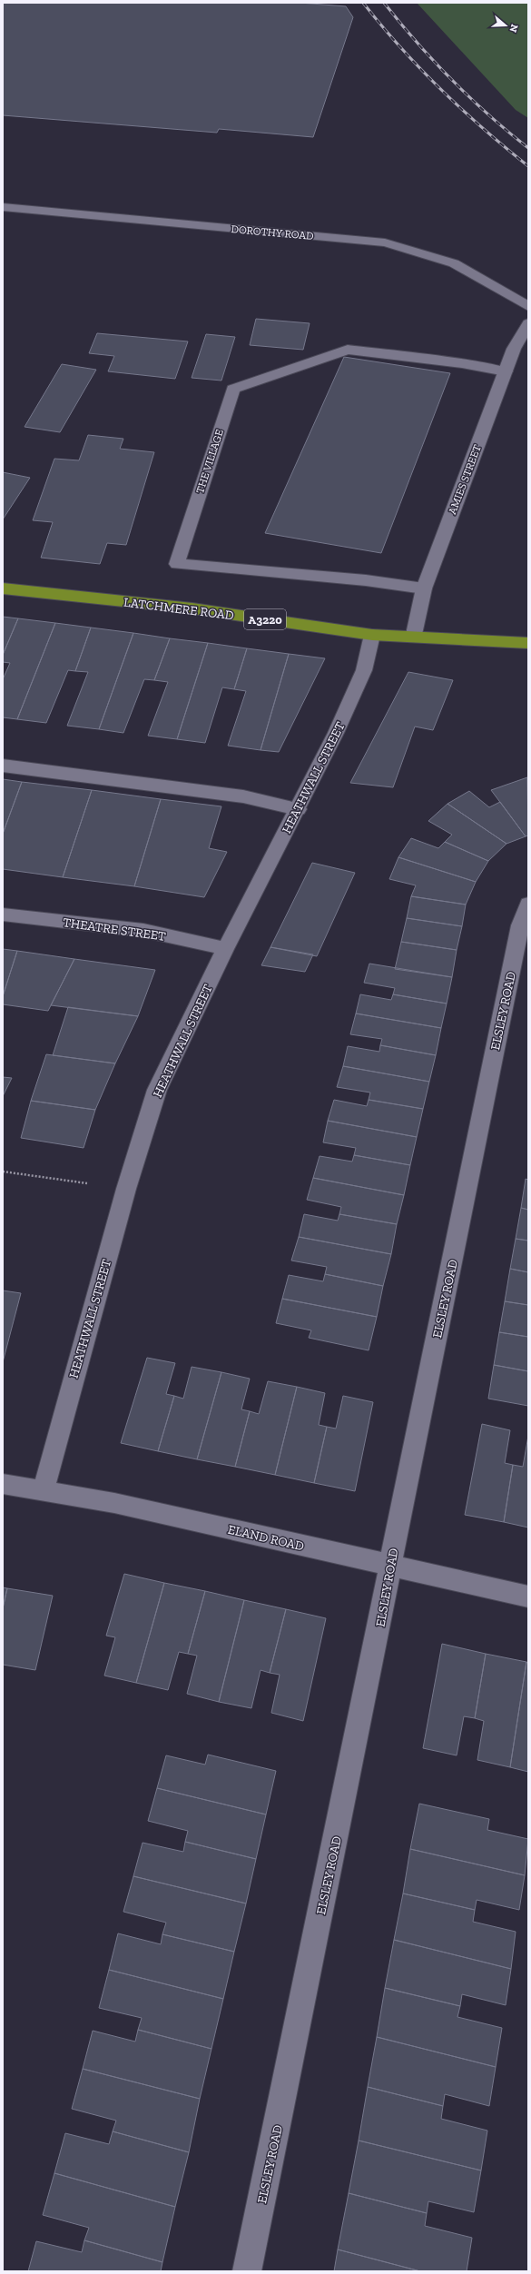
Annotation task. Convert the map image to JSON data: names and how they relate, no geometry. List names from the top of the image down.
{
  "streets": {
    "highway": ["LATCHMERE ROAD", "A3220"],
    "street": [
      "DOROTHY ROAD",
      "THE VILLAGE",
      "AMIES STREET",
      "HEATHWALL STREET",
      "THEATRE STREET",
      "ELSLEY ROAD",
      "ELAND ROAD"
    ]
  },
  "crossings": [
    ["THE VILLAGE", "AMIES STREET"],
    ["AMIES STREET", "LATCHMERE ROAD"],
    ["LATCHMERE ROAD", "HEATHWALL STREET"],
    ["HEATHWALL STREET", "THEATRE STREET"],
    ["HEATHWALL STREET", "ELAND ROAD"],
    ["ELSLEY ROAD", "ELAND ROAD"]
  ],
  "north": "right"
}
